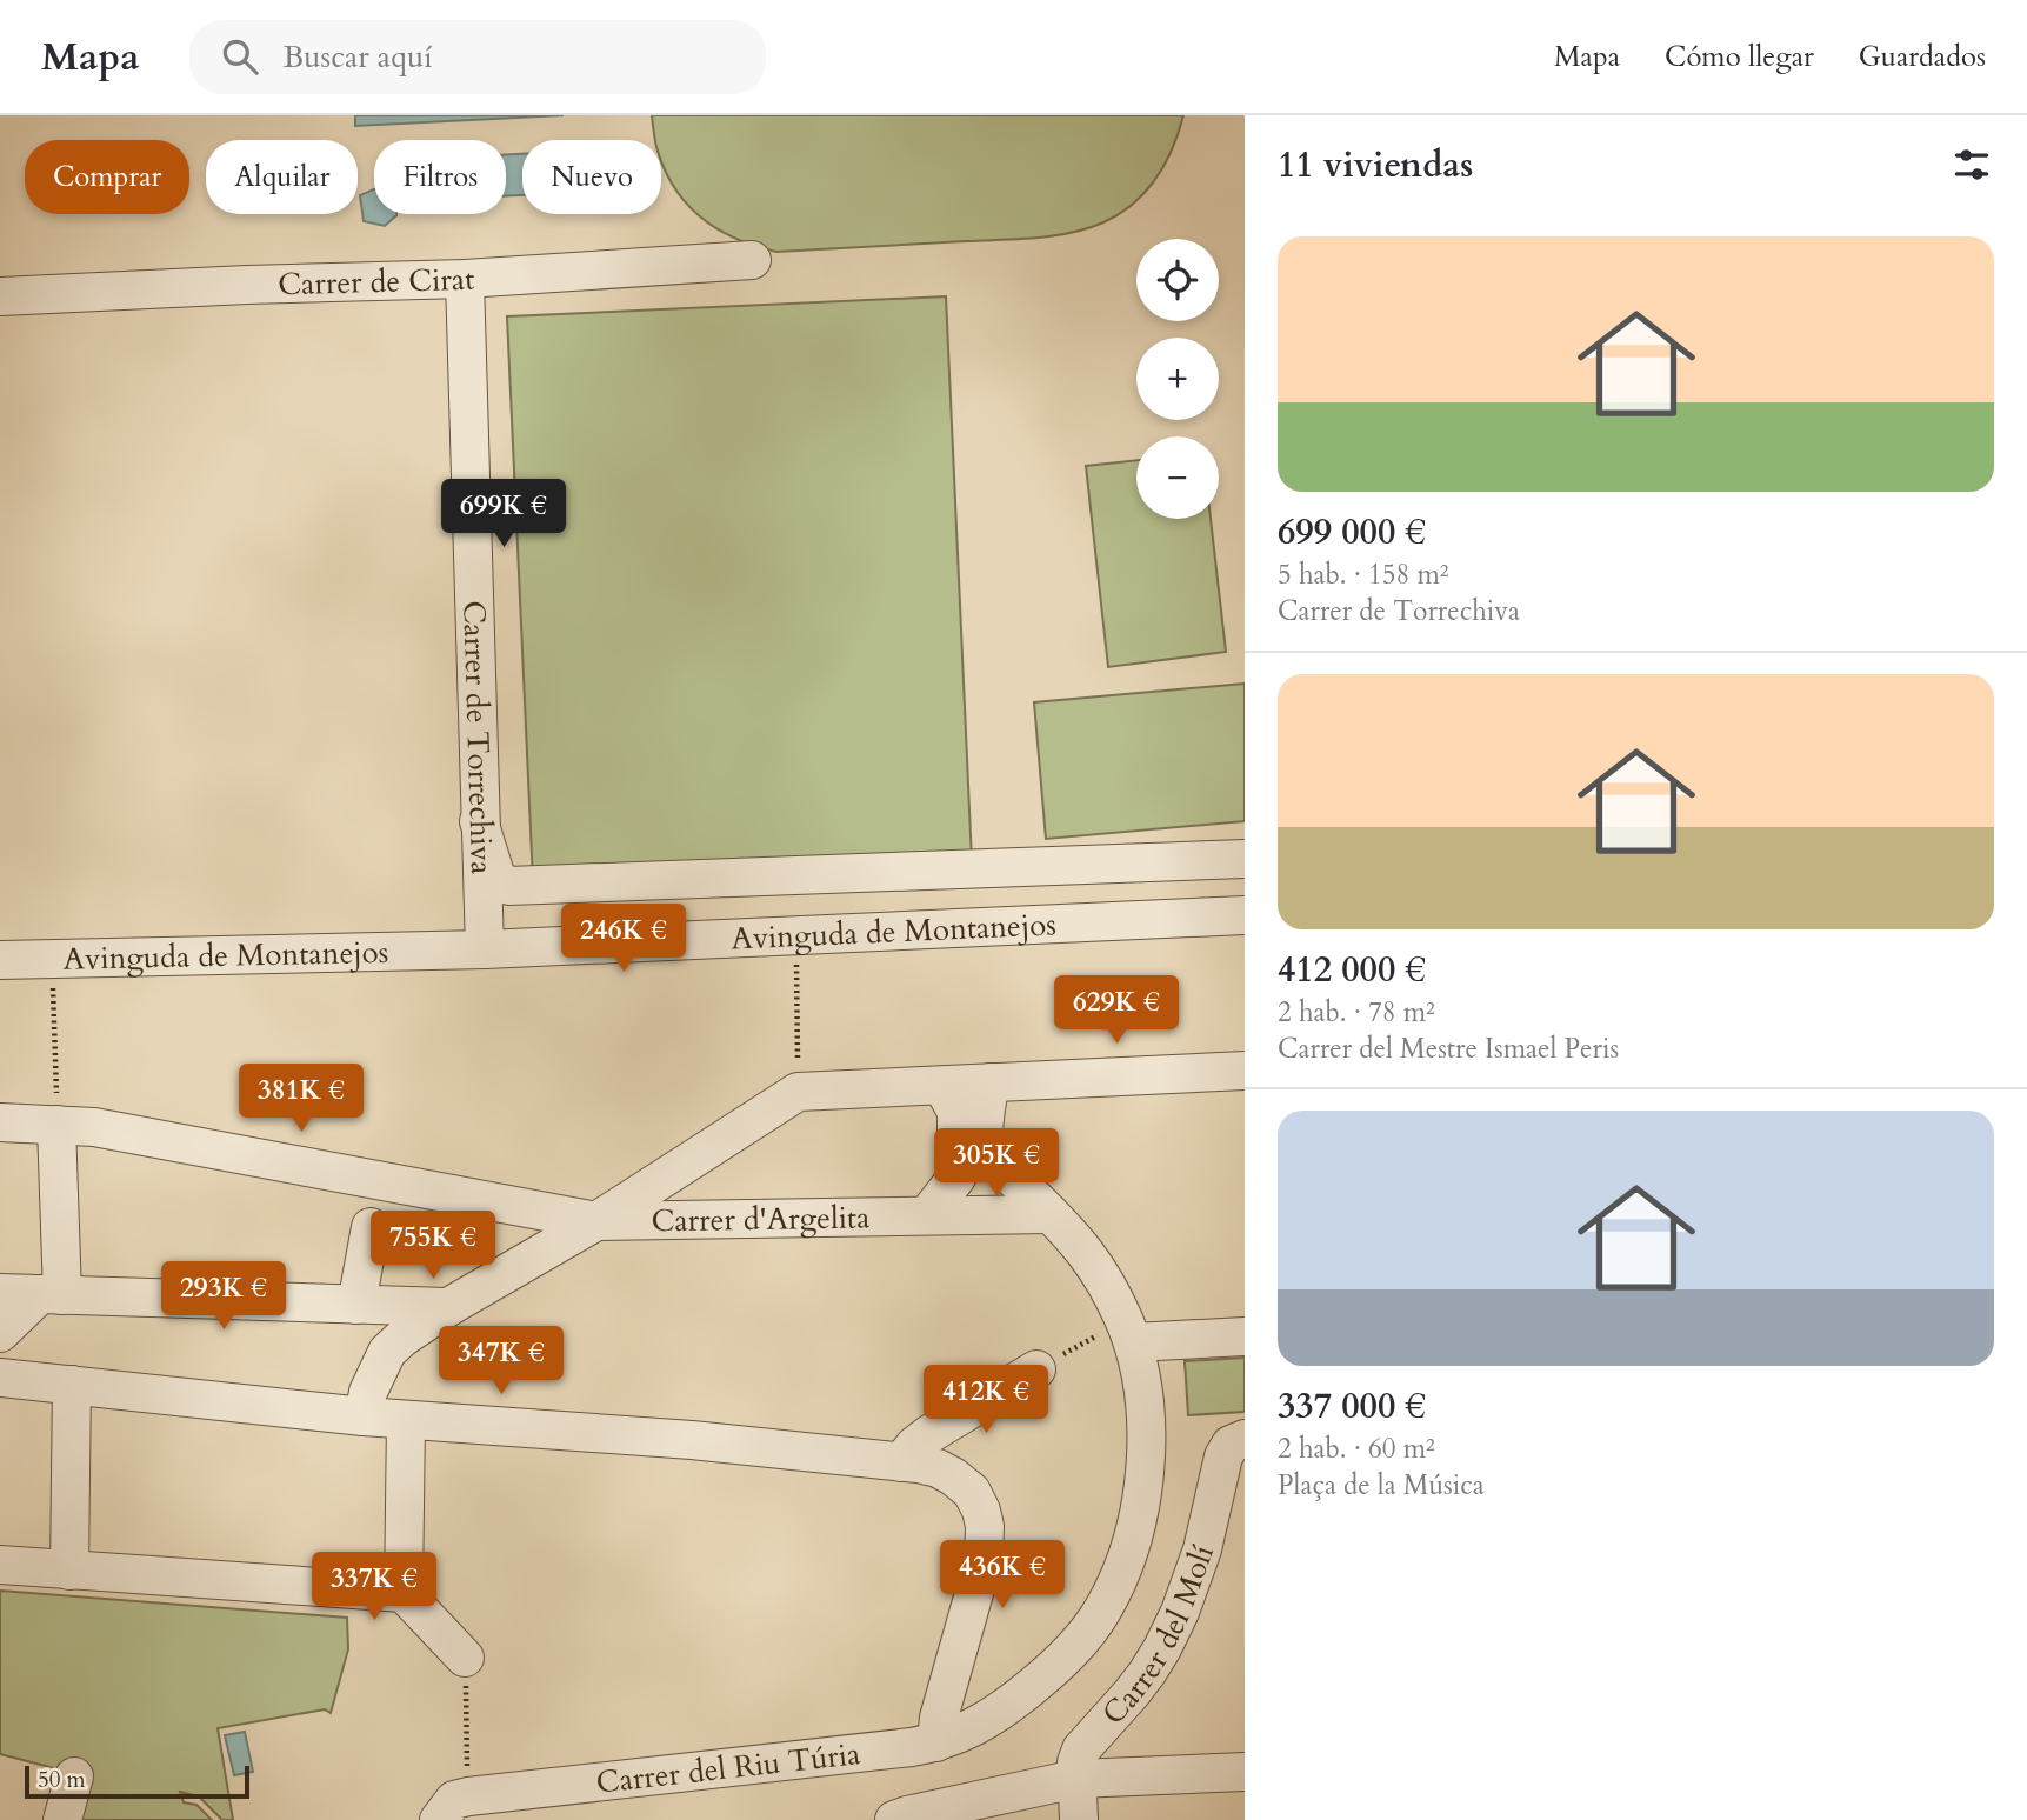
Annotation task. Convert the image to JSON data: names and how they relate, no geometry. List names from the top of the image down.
{
  "streets": {
    "street": [
      "Carrer de Cirat",
      "Carrer de Torrechiva",
      "Avinguda de Montanejos",
      "Carrer d'Argelita",
      "Carrer del Molí",
      "Carrer del Riu Túria"
    ]
  },
  "crossings": [
    ["Carrer de Cirat", "Carrer de Torrechiva"],
    ["Carrer de Torrechiva", "Avinguda de Montanejos"],
    ["Carrer d'Argelita", "Carrer del Riu Túria"]
  ],
  "scale_bar": "50 m",
  "page": {
    "header": "Mapa",
    "search": "Buscar aquí",
    "nav": ["Mapa", "Cómo llegar", "Guardados"],
    "heading": "11 viviendas",
    "chip": [
      "Comprar",
      "Alquilar",
      "Filtros",
      "Nuevo"
    ],
    "list": [
      {
        "name": "699 000 €",
        "note": "5 hab. · 158 m² · Carrer de Torrechiva"
      },
      {
        "name": "412 000 €",
        "note": "2 hab. · 78 m² · Carrer del Mestre Ismael Peris"
      },
      {
        "name": "337 000 €",
        "note": "2 hab. · 60 m² · Plaça de la Música"
      }
    ],
    "map_buttons": ["+", "−"],
    "price": [
      "699K €",
      "246K €",
      "629K €",
      "381K €",
      "305K €",
      "755K €",
      "293K €",
      "347K €",
      "412K €",
      "436K €",
      "337K €"
    ],
    "scale": "50 m"
  }
}
